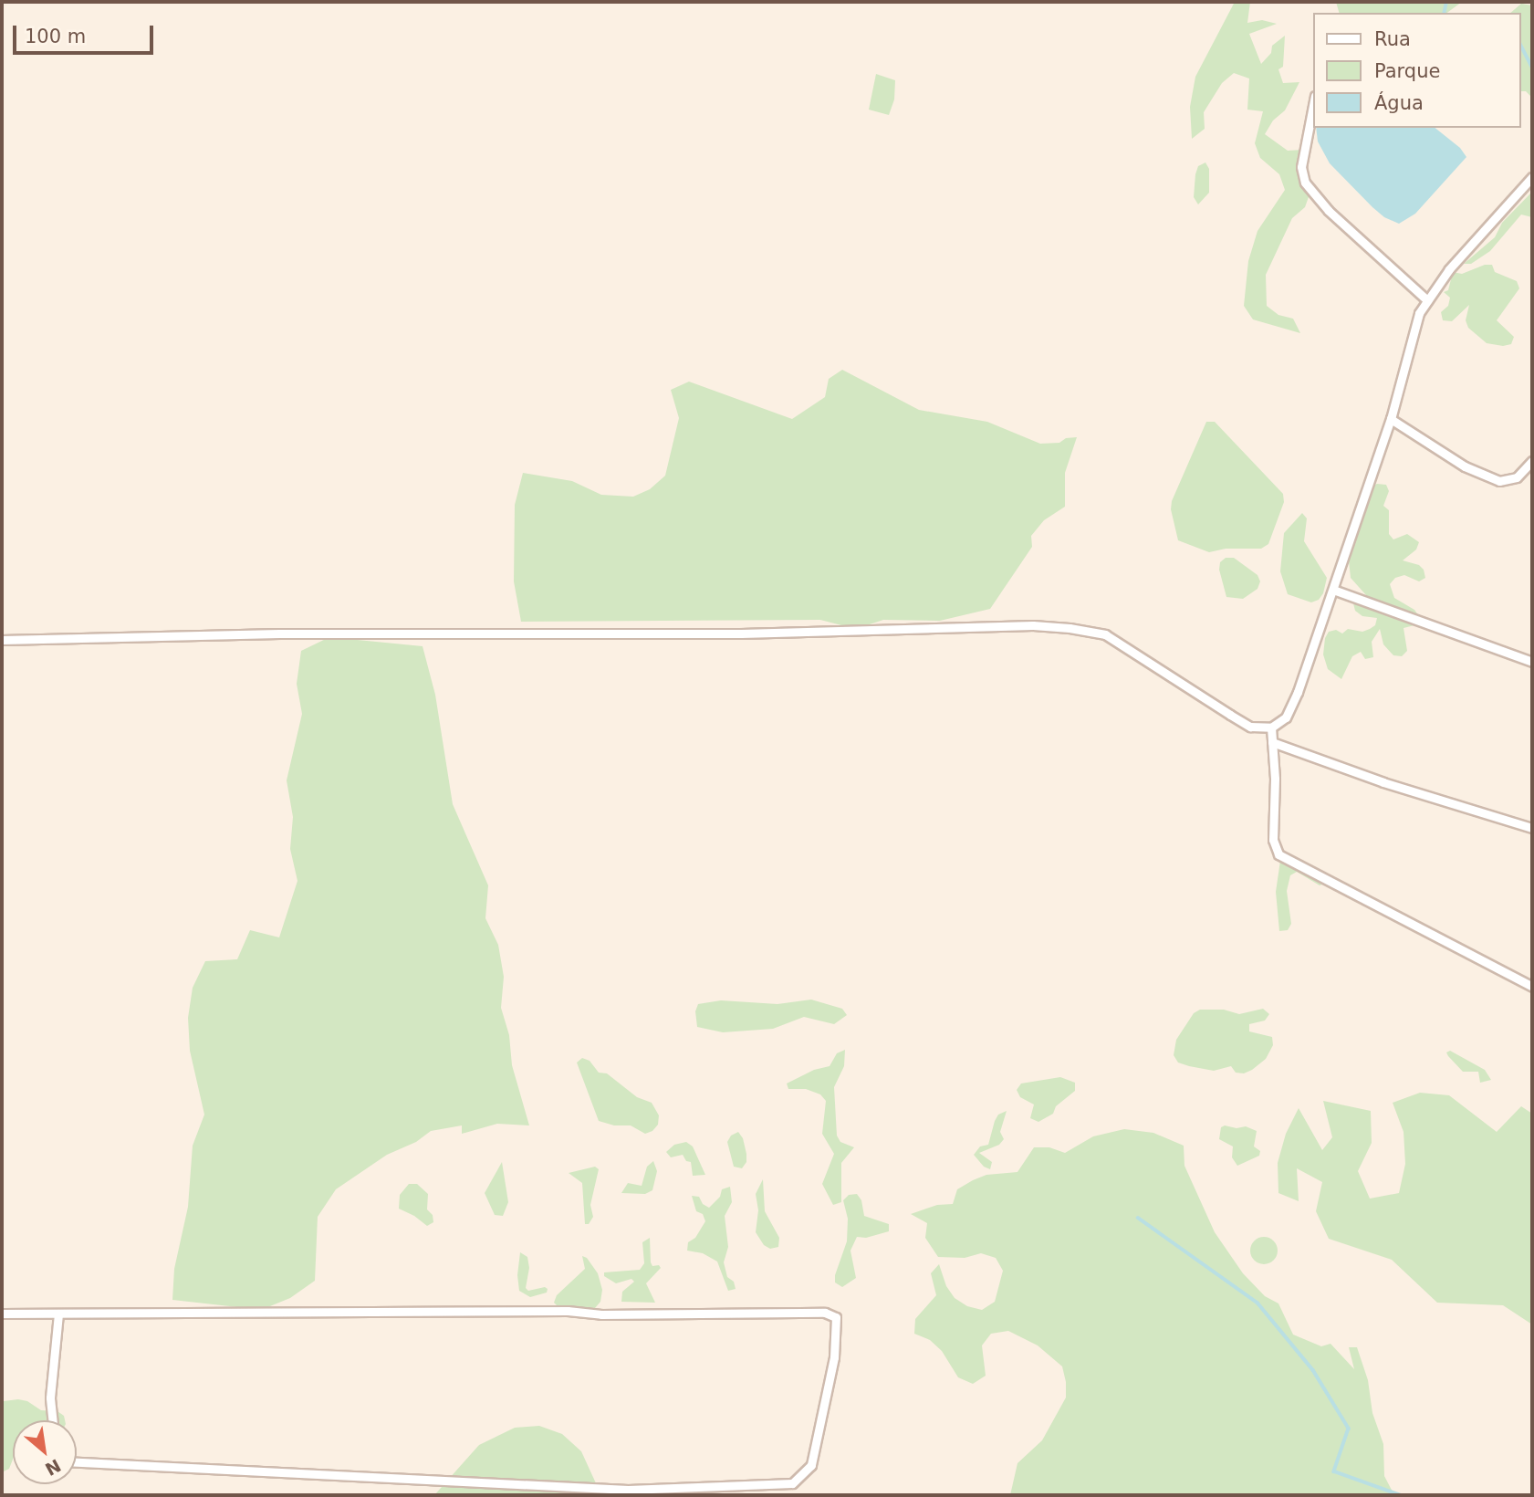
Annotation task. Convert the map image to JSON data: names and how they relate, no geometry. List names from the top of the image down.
{
  "legend": ["Rua", "Parque", "Água"],
  "scale_bar": "100 m",
  "north": "bottom right"
}
